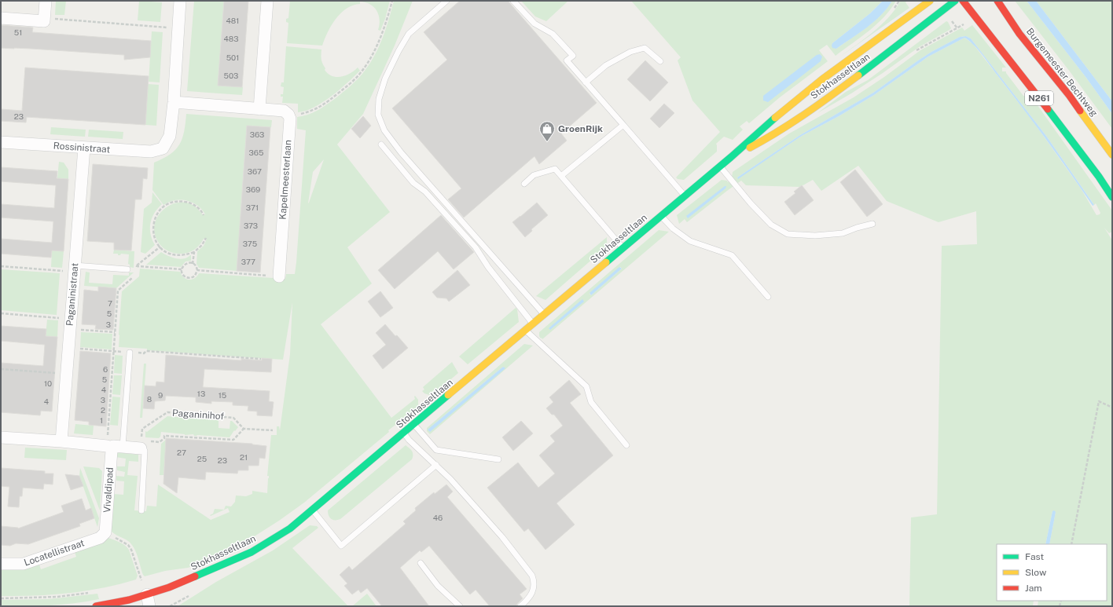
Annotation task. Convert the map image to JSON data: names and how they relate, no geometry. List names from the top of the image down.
{
  "streets": {
    "street": [
      "Burgemeester Bechtweg",
      "Stokhasseltlaan",
      "N261",
      "Rossinistraat",
      "Kapelmeesterlaan",
      "Paganinistraat",
      "Vivaldipad",
      "Locatellistraat"
    ],
    "path": ["Paganinihof"]
  },
  "crossings": [
    ["Rossinistraat", "Paganinistraat"],
    ["Vivaldipad", "Locatellistraat"]
  ],
  "places": {
    "shop": ["GroenRijk"]
  },
  "house_numbers": [
    "481",
    "51",
    "483",
    "501",
    "503",
    "23",
    "363",
    "365",
    "367",
    "369",
    "371",
    "373",
    "375",
    "377",
    "7",
    "5",
    "3",
    "6",
    "5",
    "10",
    "4",
    "13",
    "9",
    "15",
    "8",
    "3",
    "4",
    "2",
    "1",
    "27",
    "21",
    "25",
    "23",
    "46"
  ],
  "legend": ["Fast", "Slow", "Jam"]
}
